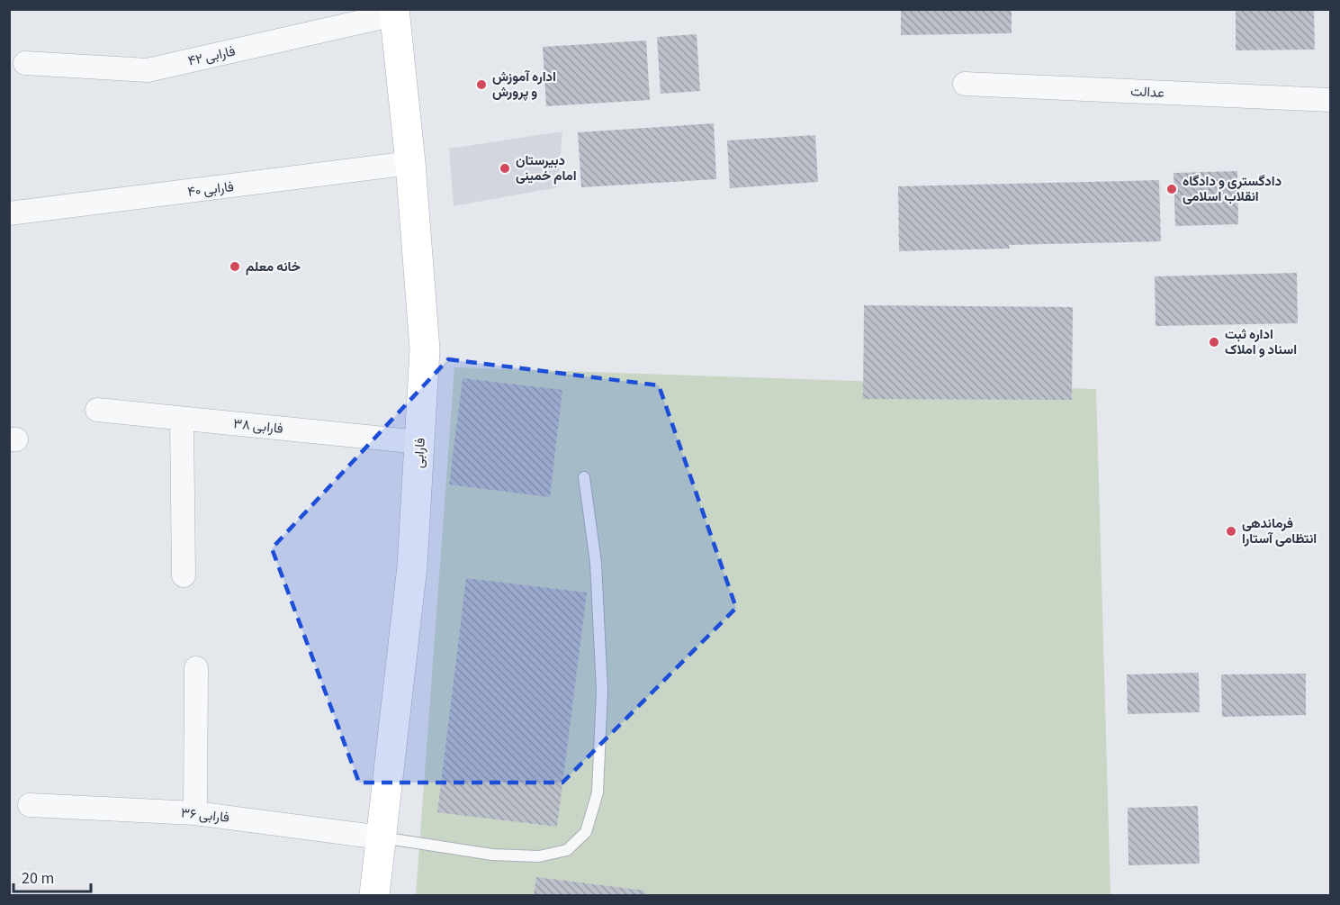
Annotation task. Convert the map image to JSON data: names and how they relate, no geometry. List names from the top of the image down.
{
  "streets": {
    "street": [
      "فارابی ۴۲",
      "عدالت",
      "فارابی ۴۰",
      "فارابی ۳۸",
      "فارابی",
      "فارابی ۳۶"
    ]
  },
  "crossings": [
    ["فارابی ۴۲", "فارابی"],
    ["فارابی ۴۰", "فارابی"],
    ["فارابی ۳۸", "فارابی"],
    ["فارابی", "فارابی ۳۶"]
  ],
  "places": [
    "اداره آموزش و پرورش",
    "دبیرستان امام خمینی",
    "دادگستری و دادگاه انقلاب اسلامی",
    "خانه معلم",
    "اداره ثبت اسناد و املاک",
    "فرماندهی انتظامی آستارا"
  ],
  "scale_bar": "20 m"
}
